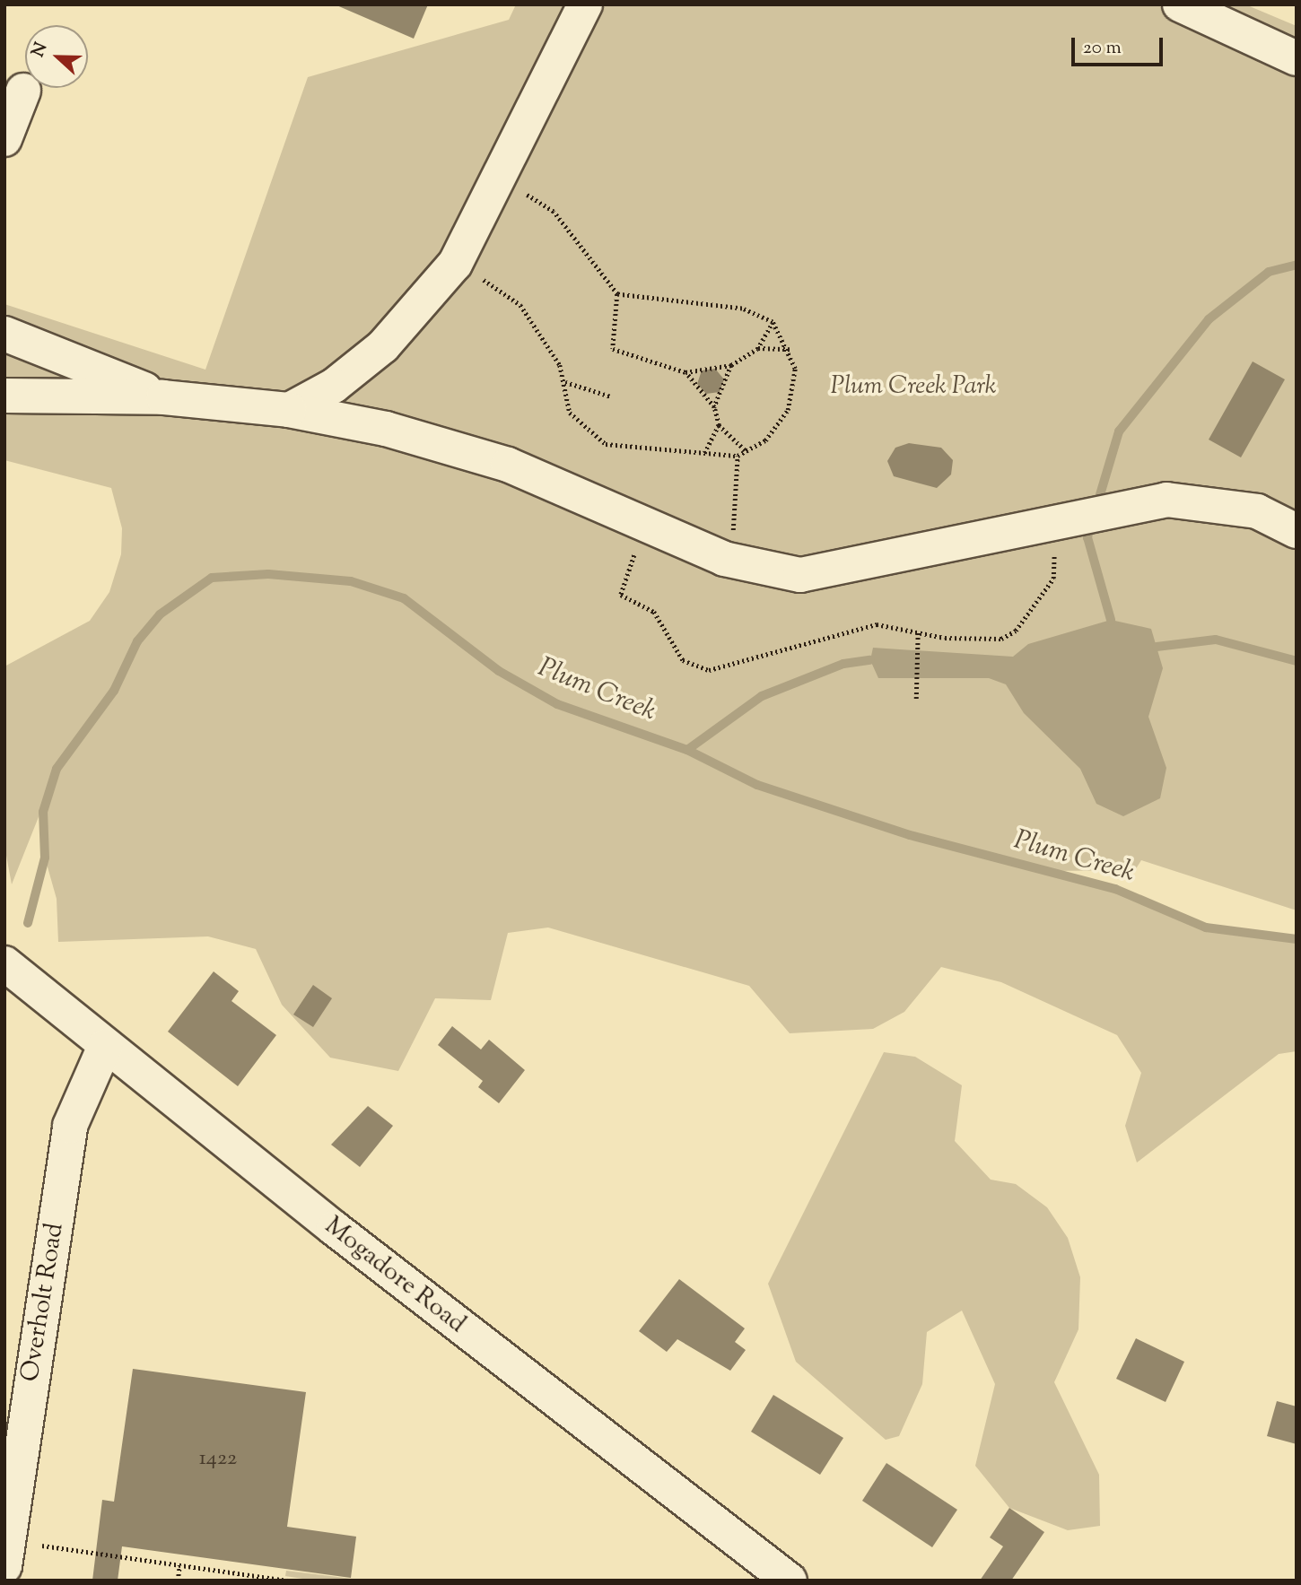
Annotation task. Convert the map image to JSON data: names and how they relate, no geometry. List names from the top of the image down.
{
  "streets": {
    "street": ["Mogadore Road", "Overholt Road"]
  },
  "crossings": [
    ["Mogadore Road", "Overholt Road"]
  ],
  "water": ["Plum Creek"],
  "parks": ["Plum Creek Park"],
  "house_numbers": ["1422"],
  "scale_bar": "20 m",
  "north": "left"
}
